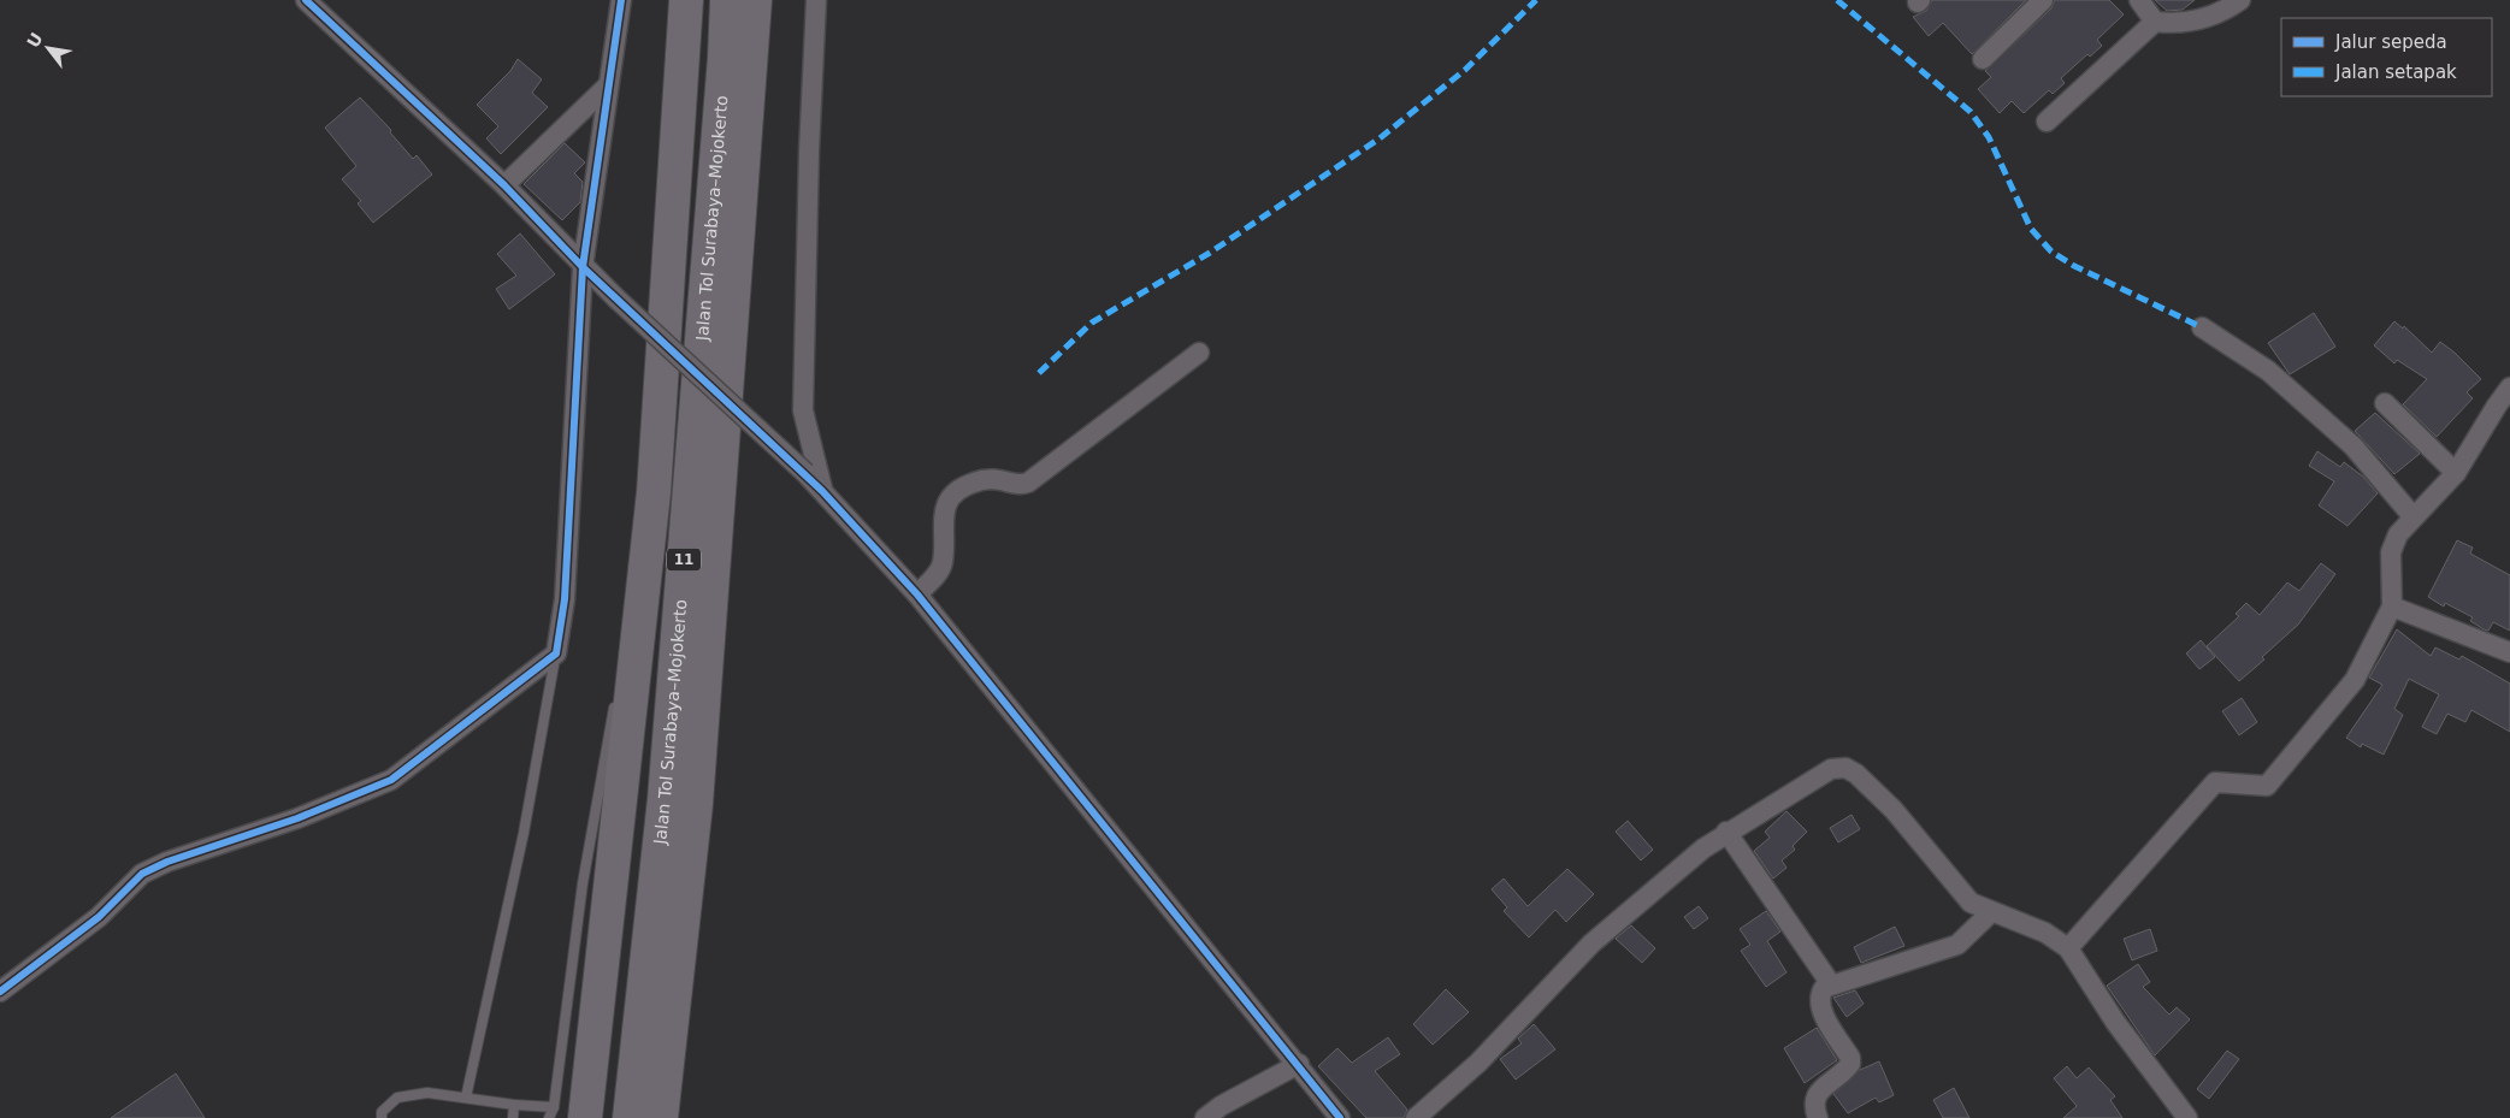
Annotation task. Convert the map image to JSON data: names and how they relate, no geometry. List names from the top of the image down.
{
  "streets": {
    "highway": ["Jalan Tol Surabaya–Mojokerto", "11"]
  },
  "legend": ["Jalur sepeda", "Jalan setapak"],
  "north": "top left"
}
